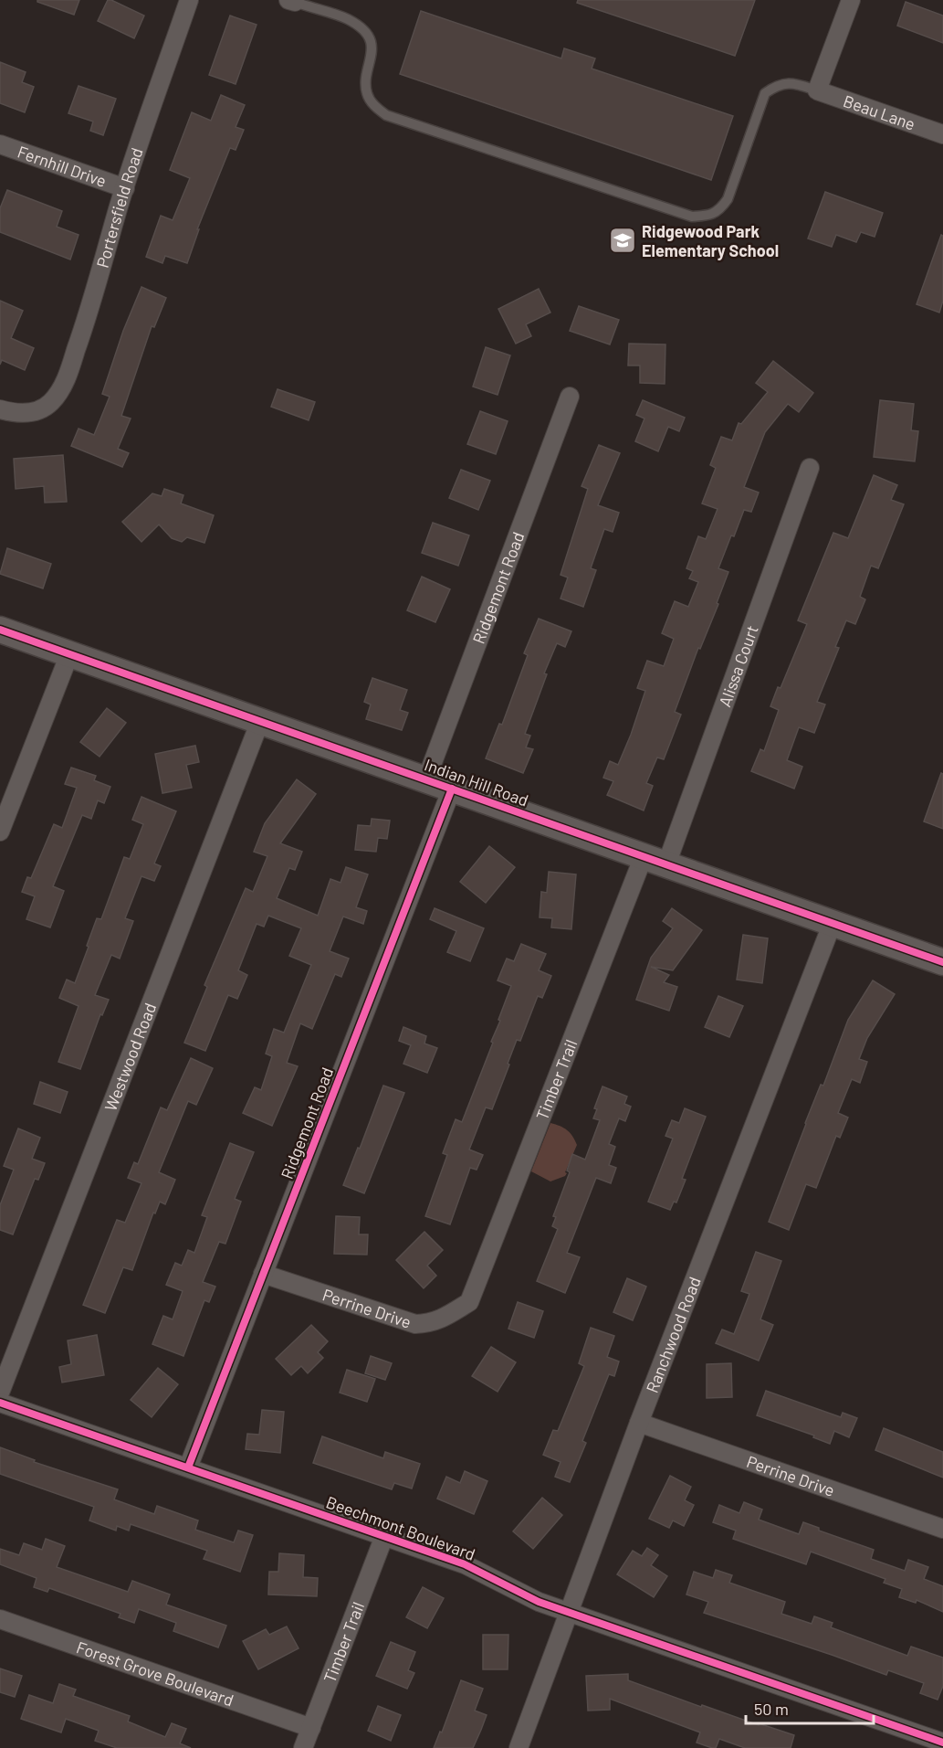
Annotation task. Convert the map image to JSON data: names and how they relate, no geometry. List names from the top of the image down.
{
  "streets": {
    "street": [
      "Beau Lane",
      "Fernhill Drive",
      "Portersfield Road",
      "Ridgemont Road",
      "Alissa Court",
      "Indian Hill Road",
      "Westwood Road",
      "Timber Trail",
      "Perrine Drive",
      "Ranchwood Road",
      "Beechmont Boulevard",
      "Forest Grove Boulevard"
    ]
  },
  "crossings": [
    ["Fernhill Drive", "Portersfield Road"],
    ["Ridgemont Road", "Indian Hill Road"],
    ["Ridgemont Road", "Perrine Drive"],
    ["Ridgemont Road", "Beechmont Boulevard"],
    ["Alissa Court", "Indian Hill Road"],
    ["Alissa Court", "Timber Trail"],
    ["Indian Hill Road", "Westwood Road"],
    ["Indian Hill Road", "Timber Trail"],
    ["Indian Hill Road", "Ranchwood Road"],
    ["Timber Trail", "Perrine Drive"],
    ["Timber Trail", "Beechmont Boulevard"],
    ["Timber Trail", "Forest Grove Boulevard"],
    ["Perrine Drive", "Ranchwood Road"],
    ["Ranchwood Road", "Beechmont Boulevard"]
  ],
  "places": {
    "school or university": ["Ridgewood Park Elementary School"]
  },
  "scale_bar": "50 m"
}
